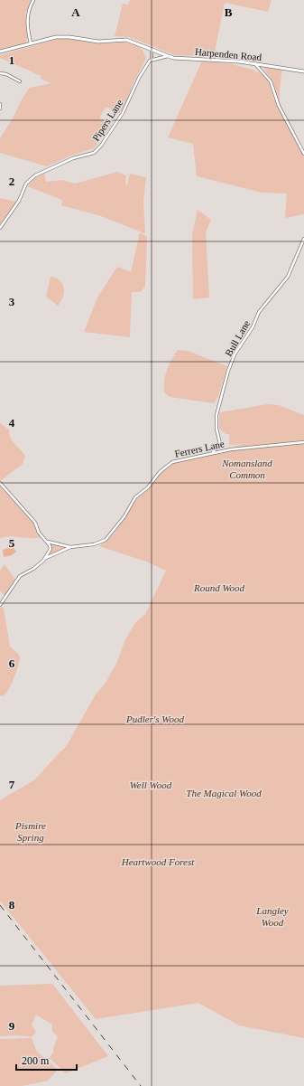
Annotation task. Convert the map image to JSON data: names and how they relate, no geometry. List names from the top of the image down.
{
  "streets": {
    "street": [
      "Harpenden Road",
      "Pipers Lane",
      "Bull Lane",
      "Ferrers Lane"
    ]
  },
  "crossings": [
    ["Bull Lane", "Ferrers Lane"]
  ],
  "parks": [
    "Nomansland Common",
    "Round Wood",
    "Pudler's Wood",
    "Well Wood",
    "The Magical Wood",
    "Pismire Spring",
    "Heartwood Forest",
    "Langley Wood"
  ],
  "scale_bar": "200 m",
  "grid": {
    "columns": ["A", "B"],
    "rows": [
      "1",
      "2",
      "3",
      "4",
      "5",
      "6",
      "7",
      "8",
      "9"
    ]
  }
}
